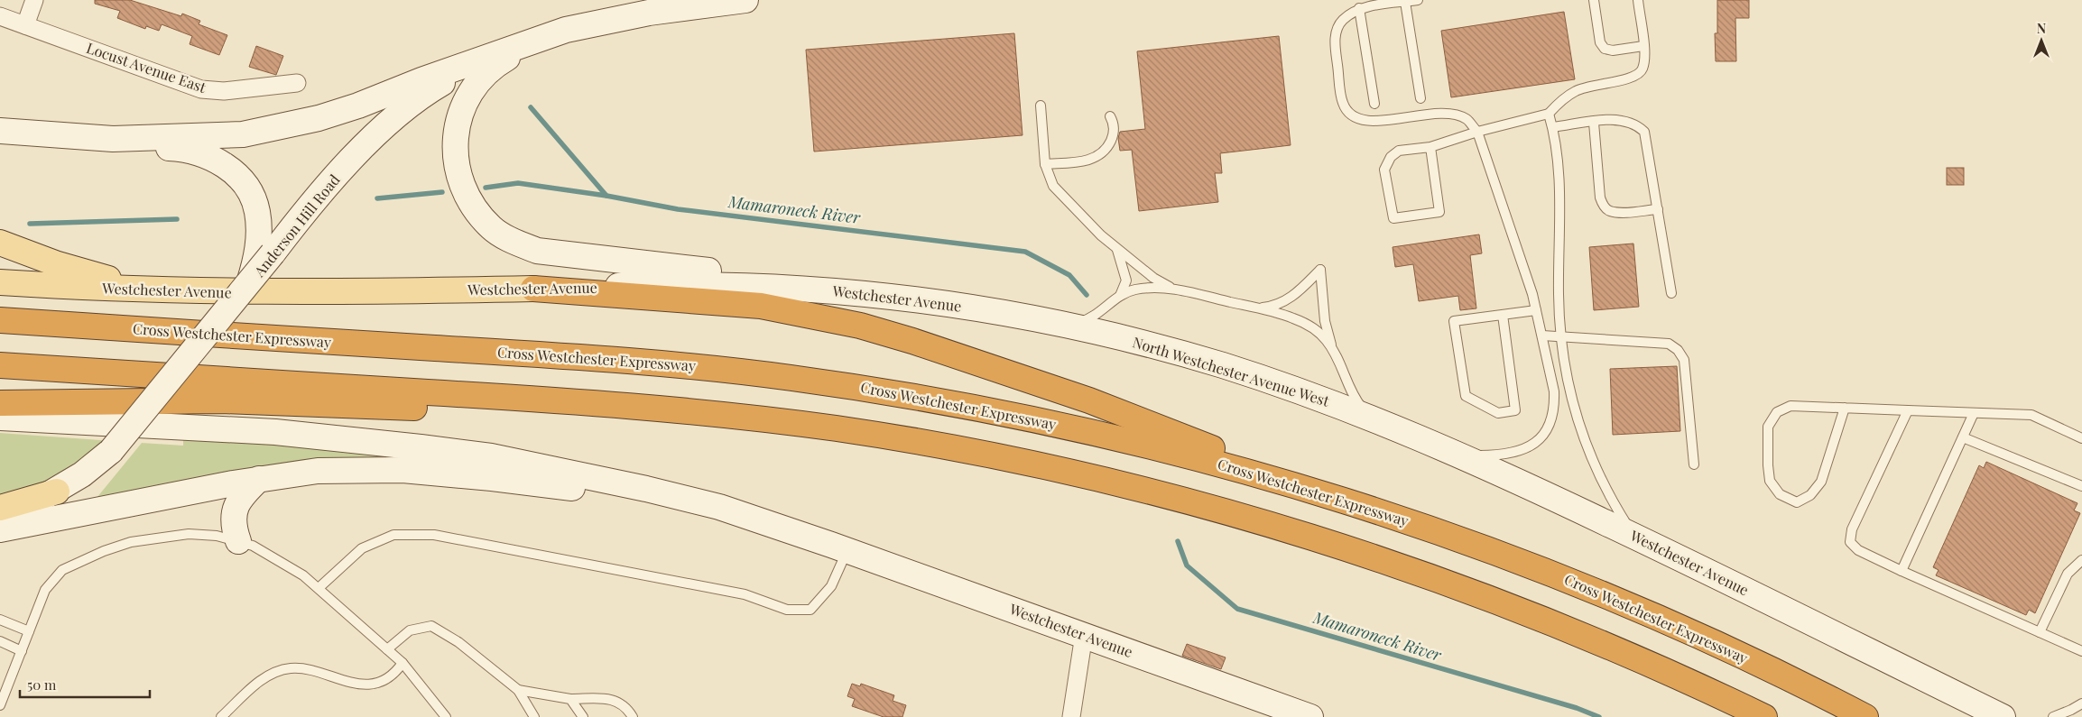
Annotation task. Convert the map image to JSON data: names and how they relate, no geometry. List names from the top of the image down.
{
  "streets": {
    "highway": ["Cross Westchester Expressway"],
    "main road": ["Anderson Hill Road", "Westchester Avenue", "North Westchester Avenue West"],
    "street": ["Locust Avenue East"]
  },
  "crossings": [
    ["Westchester Avenue", "North Westchester Avenue West"]
  ],
  "water": ["Mamaroneck River"],
  "scale_bar": "50 m",
  "north": "top"
}
